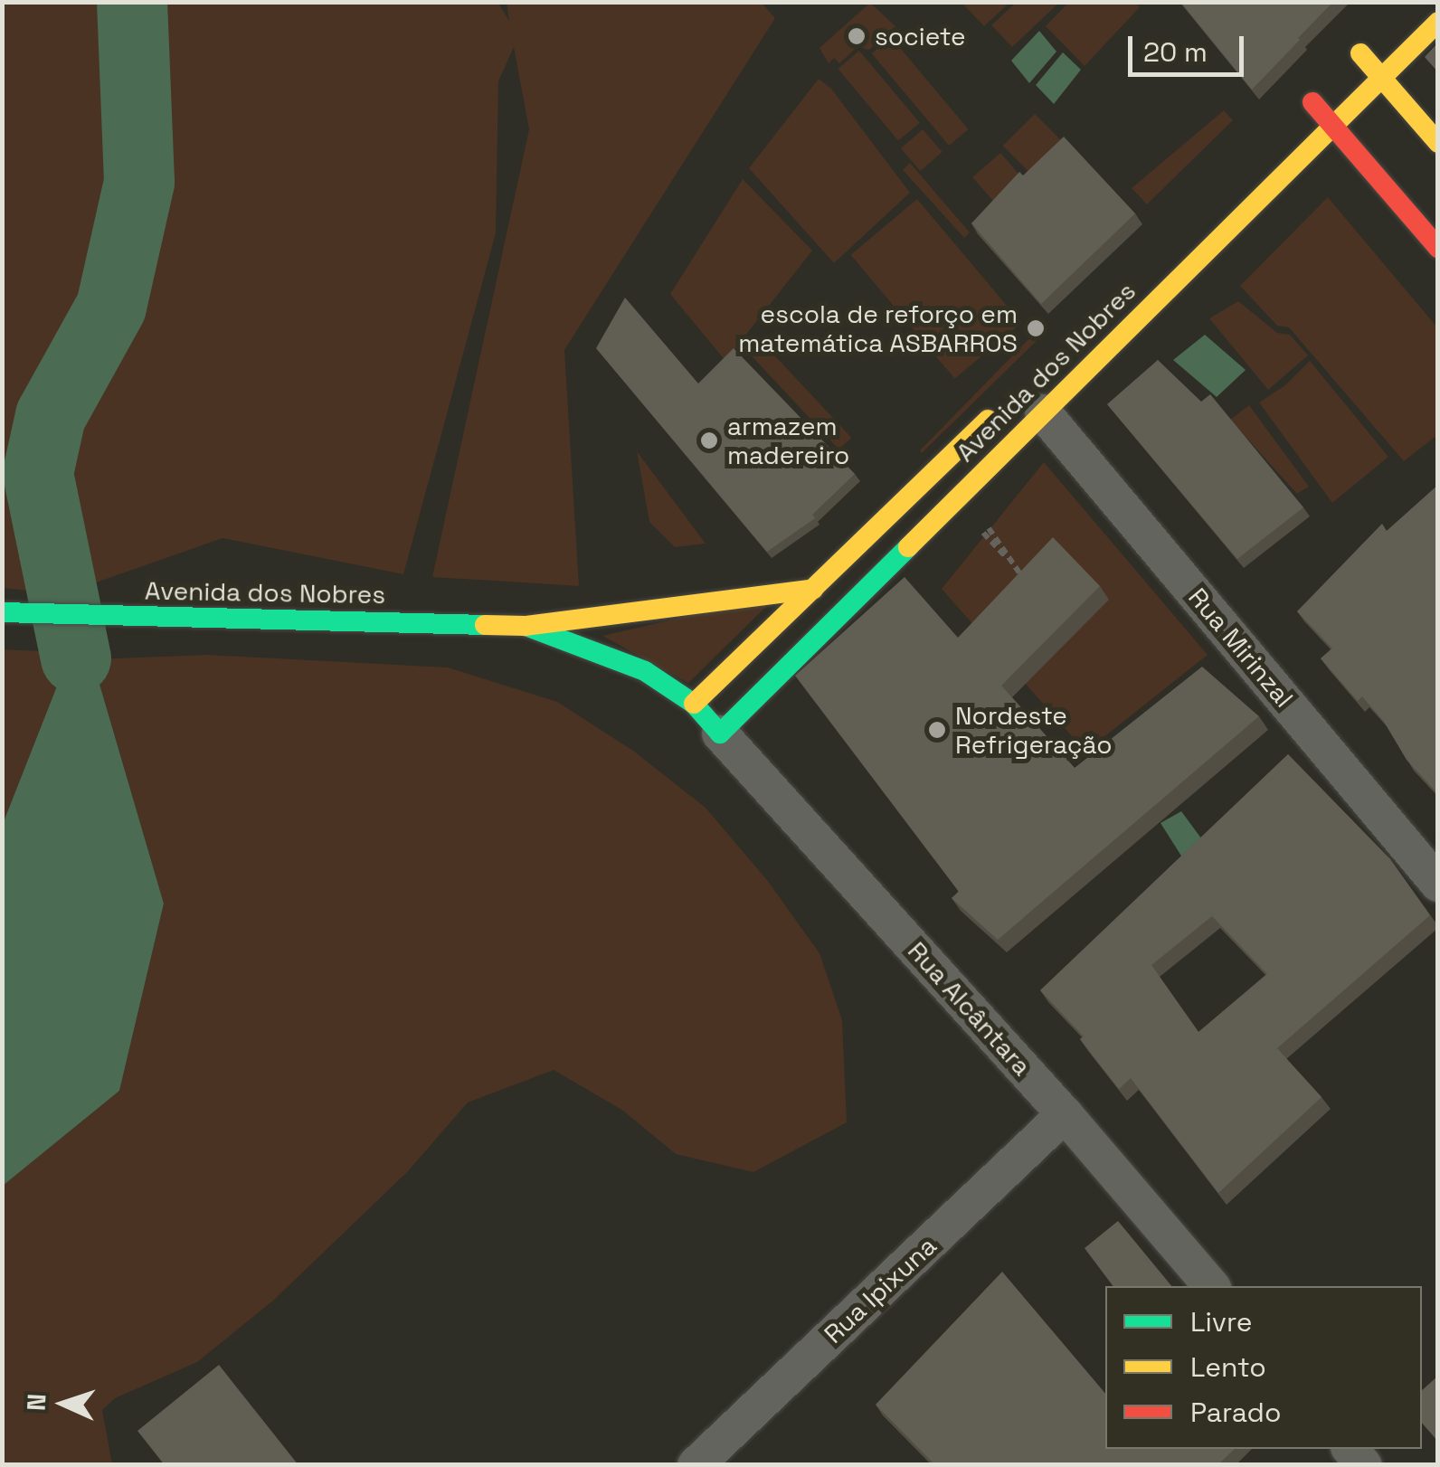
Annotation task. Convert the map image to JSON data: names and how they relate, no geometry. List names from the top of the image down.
{
  "streets": {
    "main road": ["Avenida dos Nobres"],
    "street": ["Rua Mirinzal", "Rua Alcântara", "Rua Ipixuna"]
  },
  "crossings": [
    ["Avenida dos Nobres", "Rua Mirinzal"],
    ["Avenida dos Nobres", "Rua Alcântara"],
    ["Rua Alcântara", "Rua Ipixuna"]
  ],
  "places": [
    "societe",
    "escola de reforço em matemática ASBARROS",
    "armazem madereiro",
    "Nordeste Refrigeração"
  ],
  "legend": ["Livre", "Lento", "Parado"],
  "scale_bar": "20 m",
  "north": "left"
}
